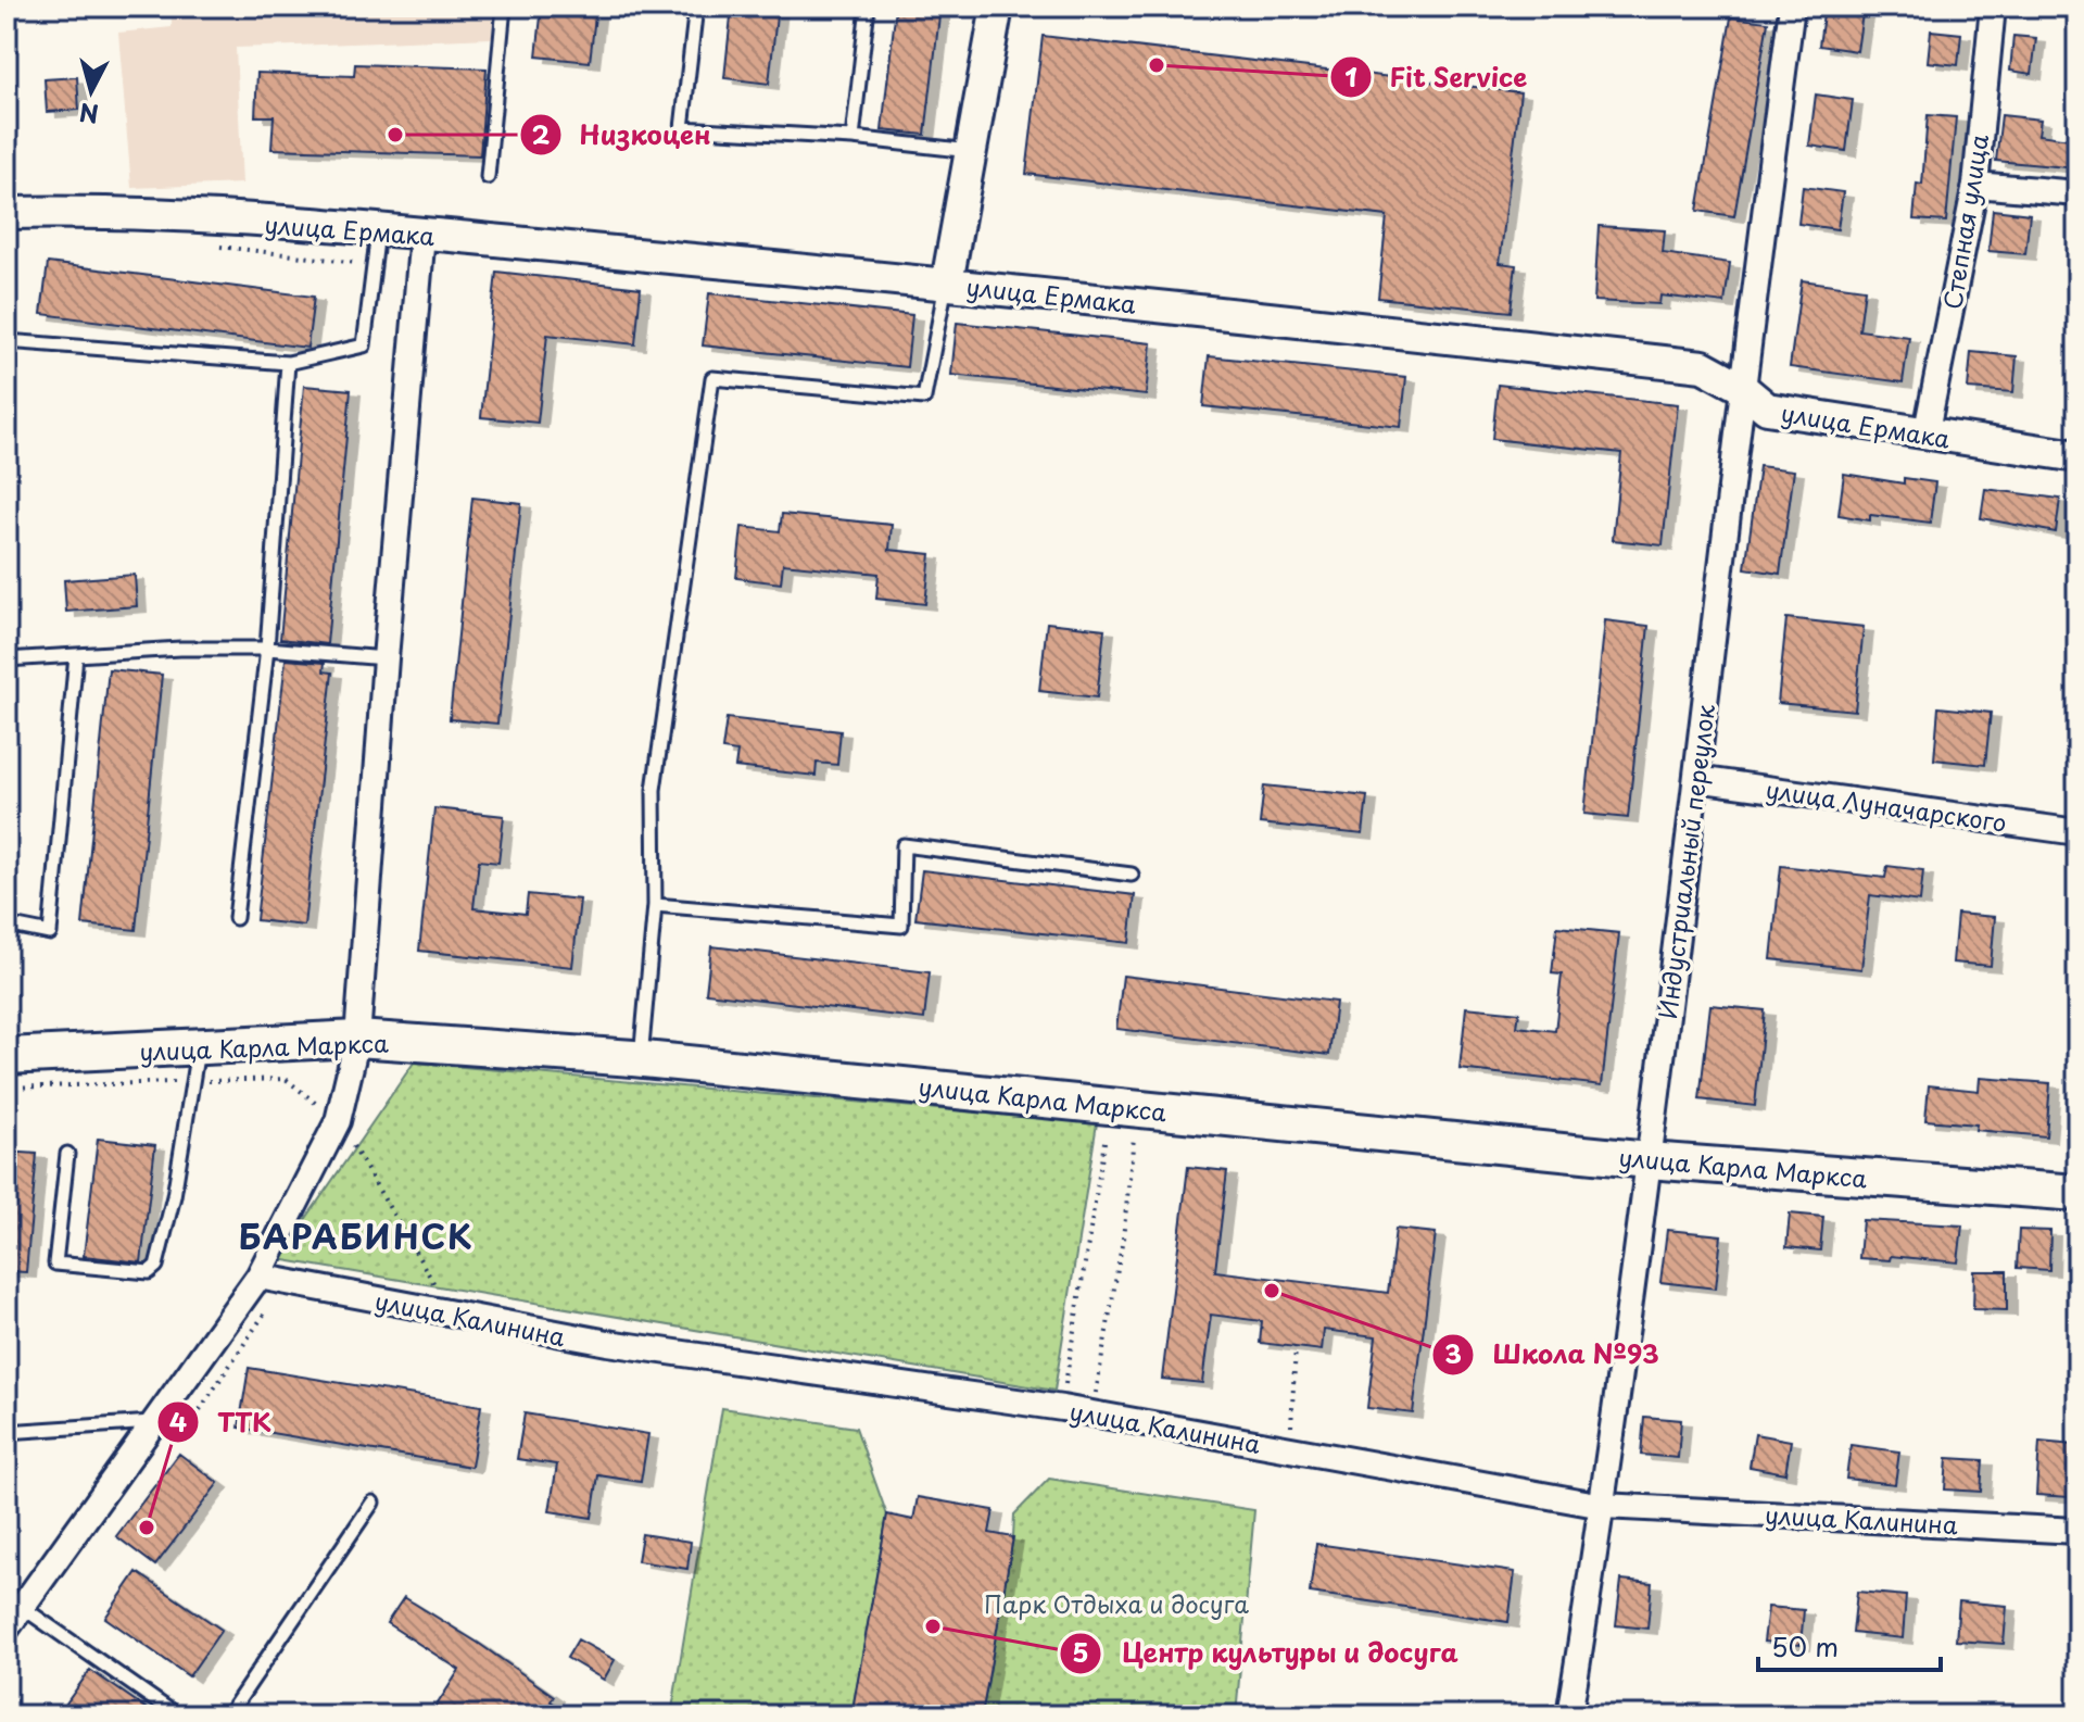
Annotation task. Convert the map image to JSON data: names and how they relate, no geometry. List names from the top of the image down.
{
  "streets": {
    "main road": ["улица Карла Маркса"],
    "street": [
      "Степная улица",
      "улица Ермака",
      "улица Луначарского",
      "Индустриальный переулок",
      "улица Калинина"
    ]
  },
  "crossings": [
    ["Степная улица", "улица Ермака"],
    ["улица Ермака", "Индустриальный переулок"],
    ["улица Луначарского", "Индустриальный переулок"],
    ["Индустриальный переулок", "улица Карла Маркса"],
    ["Индустриальный переулок", "улица Калинина"]
  ],
  "districts": ["БАРАБИНСК"],
  "parks": ["Парк Отдыха и досуга"],
  "places": [
    "Fit Service",
    "Низкоцен",
    "Школа №93",
    "ТТК",
    "Центр культуры и досуга"
  ],
  "scale_bar": "50 m",
  "north": "bottom"
}
